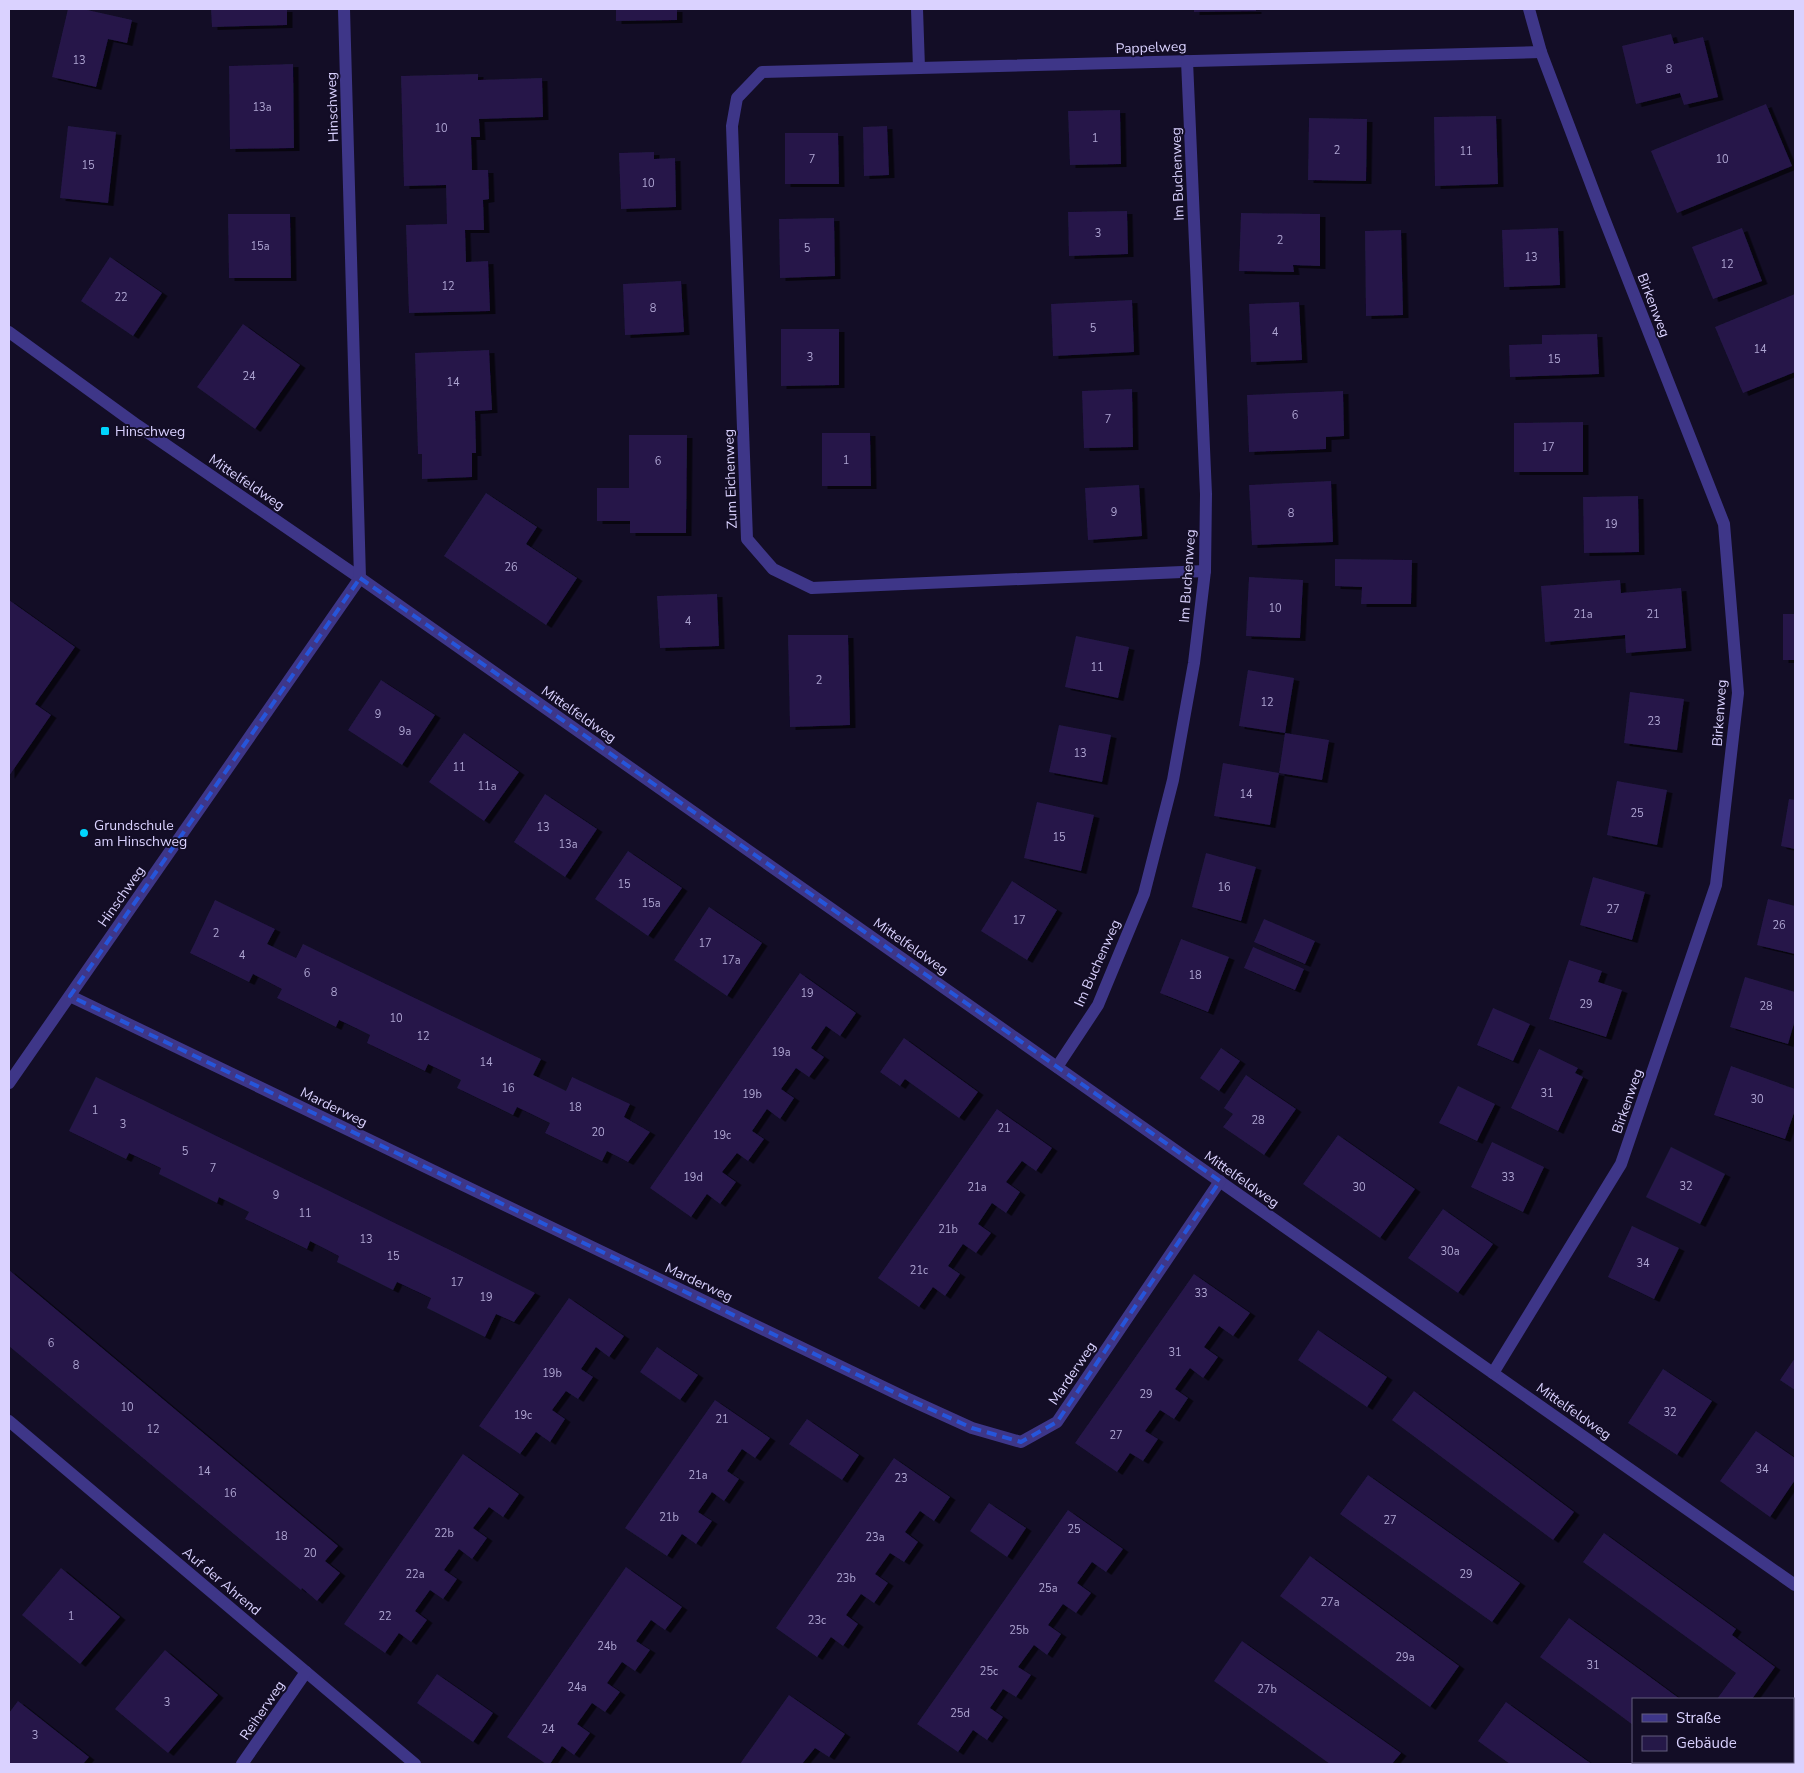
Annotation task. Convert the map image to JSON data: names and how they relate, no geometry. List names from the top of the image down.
{
  "streets": {
    "street": [
      "Pappelweg",
      "Hinschweg",
      "Im Buchenweg",
      "Birkenweg",
      "Zum Eichenweg",
      "Mittelfeldweg",
      "Marderweg",
      "Auf der Ahrend",
      "Reiherweg"
    ]
  },
  "crossings": [
    ["Pappelweg", "Im Buchenweg"],
    ["Pappelweg", "Birkenweg"],
    ["Pappelweg", "Zum Eichenweg"],
    ["Hinschweg", "Mittelfeldweg"],
    ["Hinschweg", "Marderweg"],
    ["Im Buchenweg", "Zum Eichenweg"],
    ["Im Buchenweg", "Mittelfeldweg"],
    ["Birkenweg", "Mittelfeldweg"],
    ["Mittelfeldweg", "Marderweg"],
    ["Auf der Ahrend", "Reiherweg"]
  ],
  "places": {
    "transit": ["Hinschweg"],
    "other": ["Grundschule am Hinschweg"]
  },
  "house_numbers": [
    "13",
    "8",
    "13a",
    "10",
    "1",
    "2",
    "11",
    "7",
    "10",
    "15",
    "10",
    "3",
    "2",
    "15a",
    "5",
    "13",
    "12",
    "12",
    "22",
    "8",
    "5",
    "4",
    "14",
    "3",
    "15",
    "24",
    "14",
    "6",
    "7",
    "17",
    "1",
    "6",
    "9",
    "8",
    "19",
    "26",
    "10",
    "21a",
    "21",
    "4",
    "11",
    "2",
    "12",
    "9",
    "23",
    "9a",
    "13",
    "11",
    "11a",
    "14",
    "25",
    "13",
    "15",
    "13a",
    "15",
    "16",
    "15a",
    "27",
    "17",
    "26",
    "2",
    "17",
    "4",
    "17a",
    "6",
    "18",
    "8",
    "19",
    "29",
    "28",
    "10",
    "12",
    "19a",
    "14",
    "16",
    "31",
    "19b",
    "30",
    "18",
    "1",
    "28",
    "3",
    "21",
    "20",
    "19c",
    "5",
    "7",
    "19d",
    "33",
    "32",
    "21a",
    "30",
    "9",
    "11",
    "21b",
    "13",
    "30a",
    "15",
    "34",
    "21c",
    "17",
    "33",
    "19",
    "6",
    "31",
    "8",
    "19b",
    "29",
    "10",
    "32",
    "19c",
    "21",
    "12",
    "27",
    "34",
    "14",
    "21a",
    "23",
    "16",
    "21b",
    "27",
    "25",
    "22b",
    "18",
    "23a",
    "20",
    "22a",
    "29",
    "23b",
    "25a",
    "27a",
    "1",
    "22",
    "23c",
    "25b",
    "24b",
    "29a",
    "31",
    "25c",
    "24a",
    "27b",
    "3",
    "25d",
    "24",
    "3"
  ],
  "legend": ["Straße", "Gebäude"]
}
